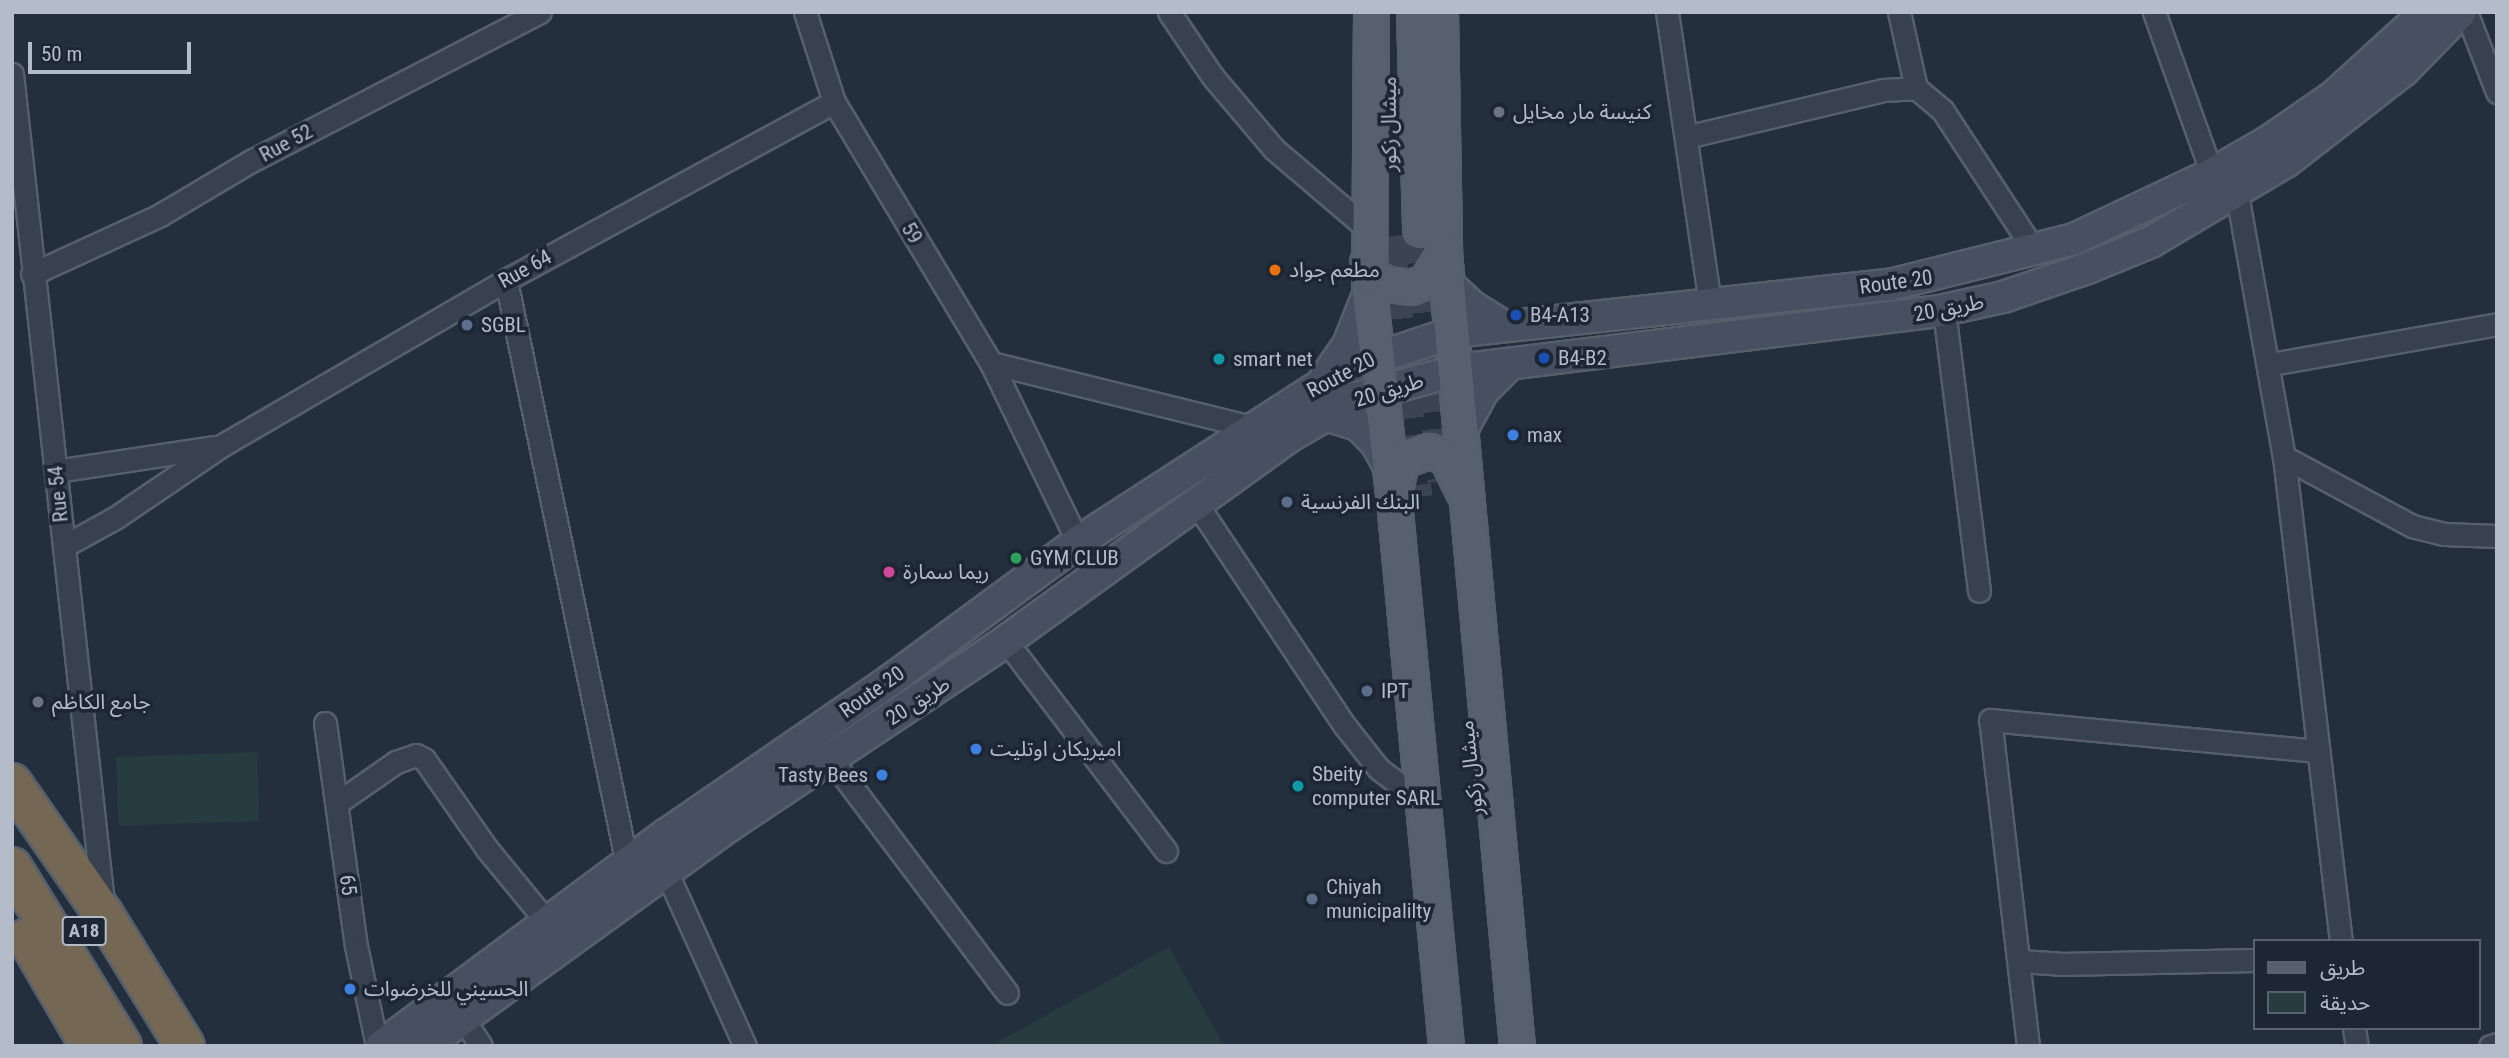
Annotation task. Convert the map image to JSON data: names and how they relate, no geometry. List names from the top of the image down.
{
  "streets": {
    "highway": ["A18"],
    "main road": ["ميشال زكور", "Route 20", "طريق 20"],
    "street": [
      "Rue 52",
      "59",
      "Rue 64",
      "Rue 54",
      "65"
    ]
  },
  "crossings": [
    ["Rue 52", "Rue 54"],
    ["59", "Rue 64"],
    ["59", "Route 20"],
    ["Rue 64", "Rue 54"],
    ["Route 20", "65"]
  ],
  "places": [
    "كنيسة مار مخايل",
    "مطعم جواد",
    "B4-A13",
    "SGBL",
    "B4-B2",
    "smart net",
    "max",
    "البنك الفرنسية",
    "GYM CLUB",
    "ريما سمارة",
    "IPT",
    "جامع الكاظم",
    "اميريكان اوتليت",
    "Tasty Bees",
    "Sbeity computer SARL",
    "Chiyah municipalilty",
    "الحسيني للخرضوات"
  ],
  "legend": ["طريق", "حديقة"],
  "scale_bar": "50 m"
}
